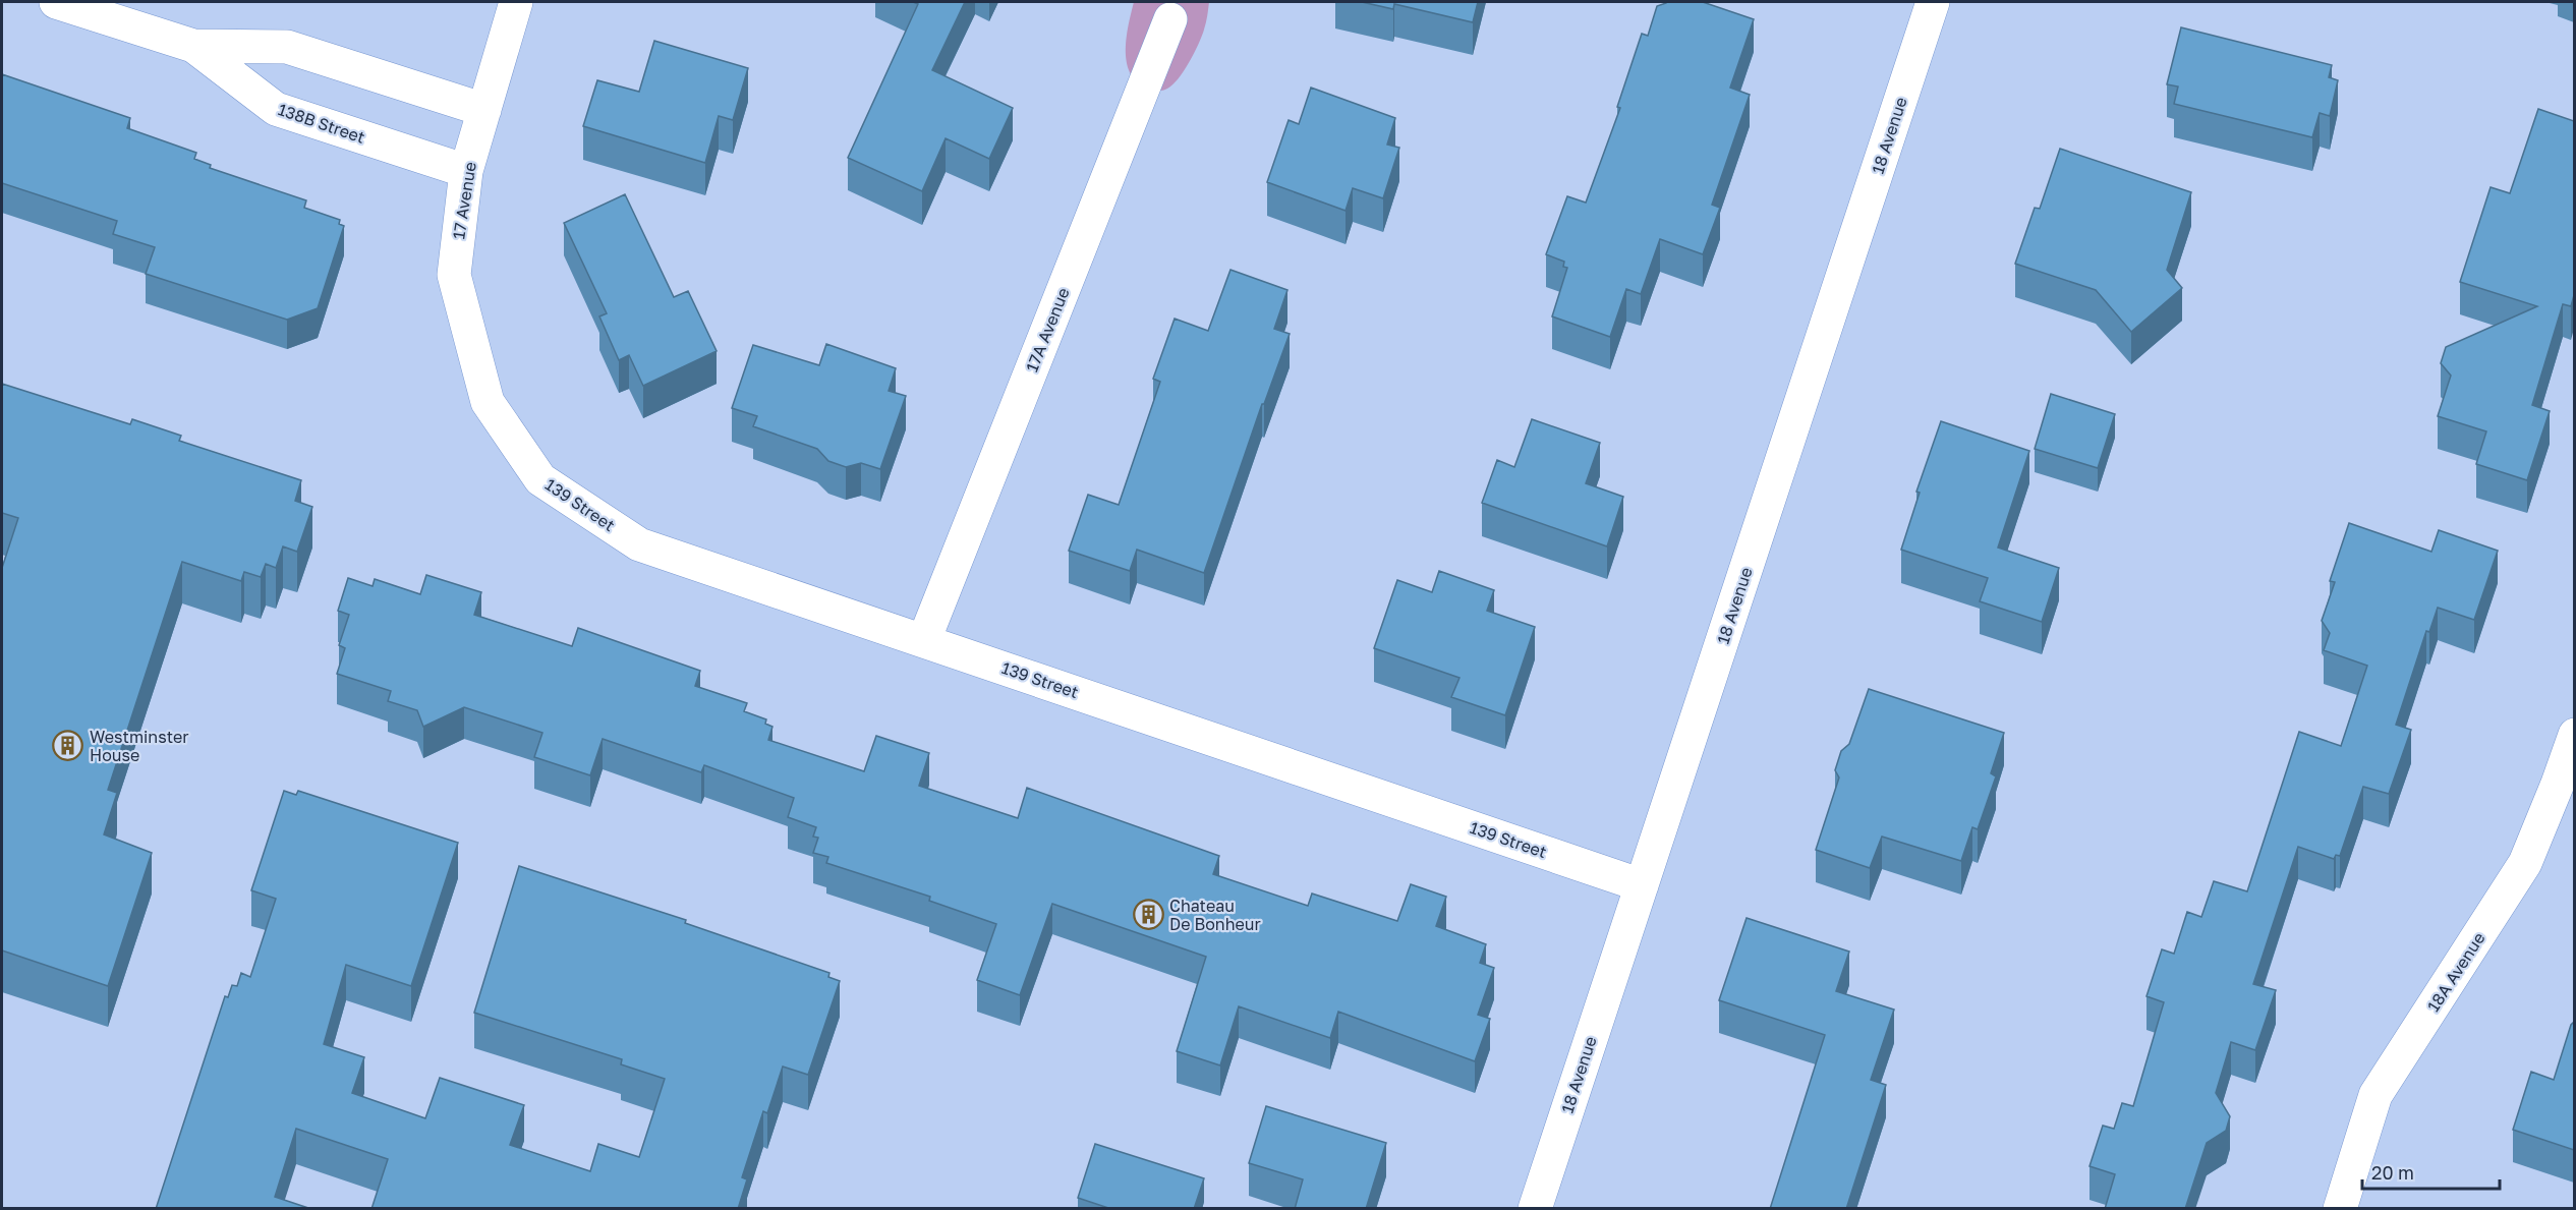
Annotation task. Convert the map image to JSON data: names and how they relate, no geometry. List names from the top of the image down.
{
  "streets": {
    "street": [
      "138B Street",
      "18 Avenue",
      "17 Avenue",
      "17A Avenue",
      "139 Street",
      "18A Avenue"
    ]
  },
  "crossings": [
    ["138B Street", "17 Avenue"],
    ["18 Avenue", "139 Street"],
    ["17 Avenue", "139 Street"],
    ["17A Avenue", "139 Street"]
  ],
  "places": {
    "building": ["Westminster House", "Chateau De Bonheur"]
  },
  "scale_bar": "20 m"
}
